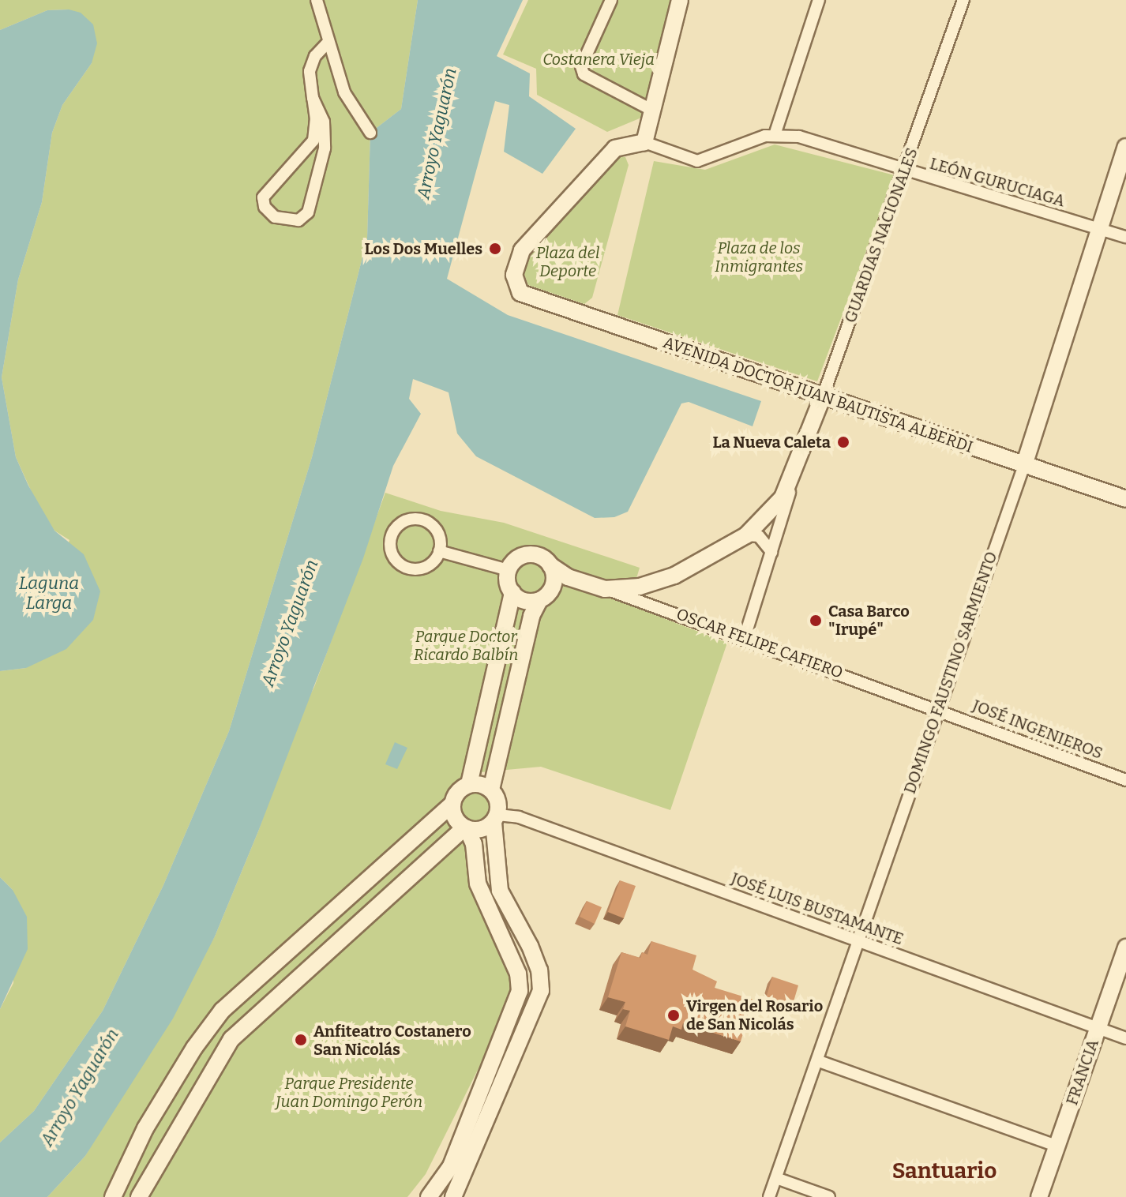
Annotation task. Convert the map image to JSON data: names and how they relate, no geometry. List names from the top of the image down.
{
  "streets": {
    "main road": [
      "GUARDIAS NACIONALES",
      "AVENIDA DOCTOR JUAN BAUTISTA ALBERDI",
      "OSCAR FELIPE CAFIERO",
      "DOMINGO FAUSTINO SARMIENTO",
      "FRANCIA"
    ],
    "street": ["LEÓN GURUCIAGA", "JOSÉ INGENIEROS", "JOSÉ LUIS BUSTAMANTE"]
  },
  "crossings": [
    ["LEÓN GURUCIAGA", "GUARDIAS NACIONALES"],
    ["LEÓN GURUCIAGA", "AVENIDA DOCTOR JUAN BAUTISTA ALBERDI"],
    ["LEÓN GURUCIAGA", "DOMINGO FAUSTINO SARMIENTO"],
    ["GUARDIAS NACIONALES", "AVENIDA DOCTOR JUAN BAUTISTA ALBERDI"],
    ["GUARDIAS NACIONALES", "OSCAR FELIPE CAFIERO"],
    ["AVENIDA DOCTOR JUAN BAUTISTA ALBERDI", "DOMINGO FAUSTINO SARMIENTO"],
    ["OSCAR FELIPE CAFIERO", "DOMINGO FAUSTINO SARMIENTO"],
    ["OSCAR FELIPE CAFIERO", "JOSÉ INGENIEROS"],
    ["DOMINGO FAUSTINO SARMIENTO", "JOSÉ INGENIEROS"],
    ["DOMINGO FAUSTINO SARMIENTO", "JOSÉ LUIS BUSTAMANTE"],
    ["JOSÉ LUIS BUSTAMANTE", "FRANCIA"]
  ],
  "districts": ["Santuario"],
  "water": ["Arroyo Yaguarón", "Laguna Larga"],
  "parks": [
    "Costanera Vieja",
    "Plaza de los Inmigrantes",
    "Plaza del Deporte",
    "Parque Doctor Ricardo Balbín",
    "Parque Presidente Juan Domingo Perón"
  ],
  "places": [
    "Los Dos Muelles",
    "La Nueva Caleta",
    "Casa Barco \"Irupé\"",
    "Virgen del Rosario de San Nicolás",
    "Anfiteatro Costanero San Nicolás"
  ]
}
